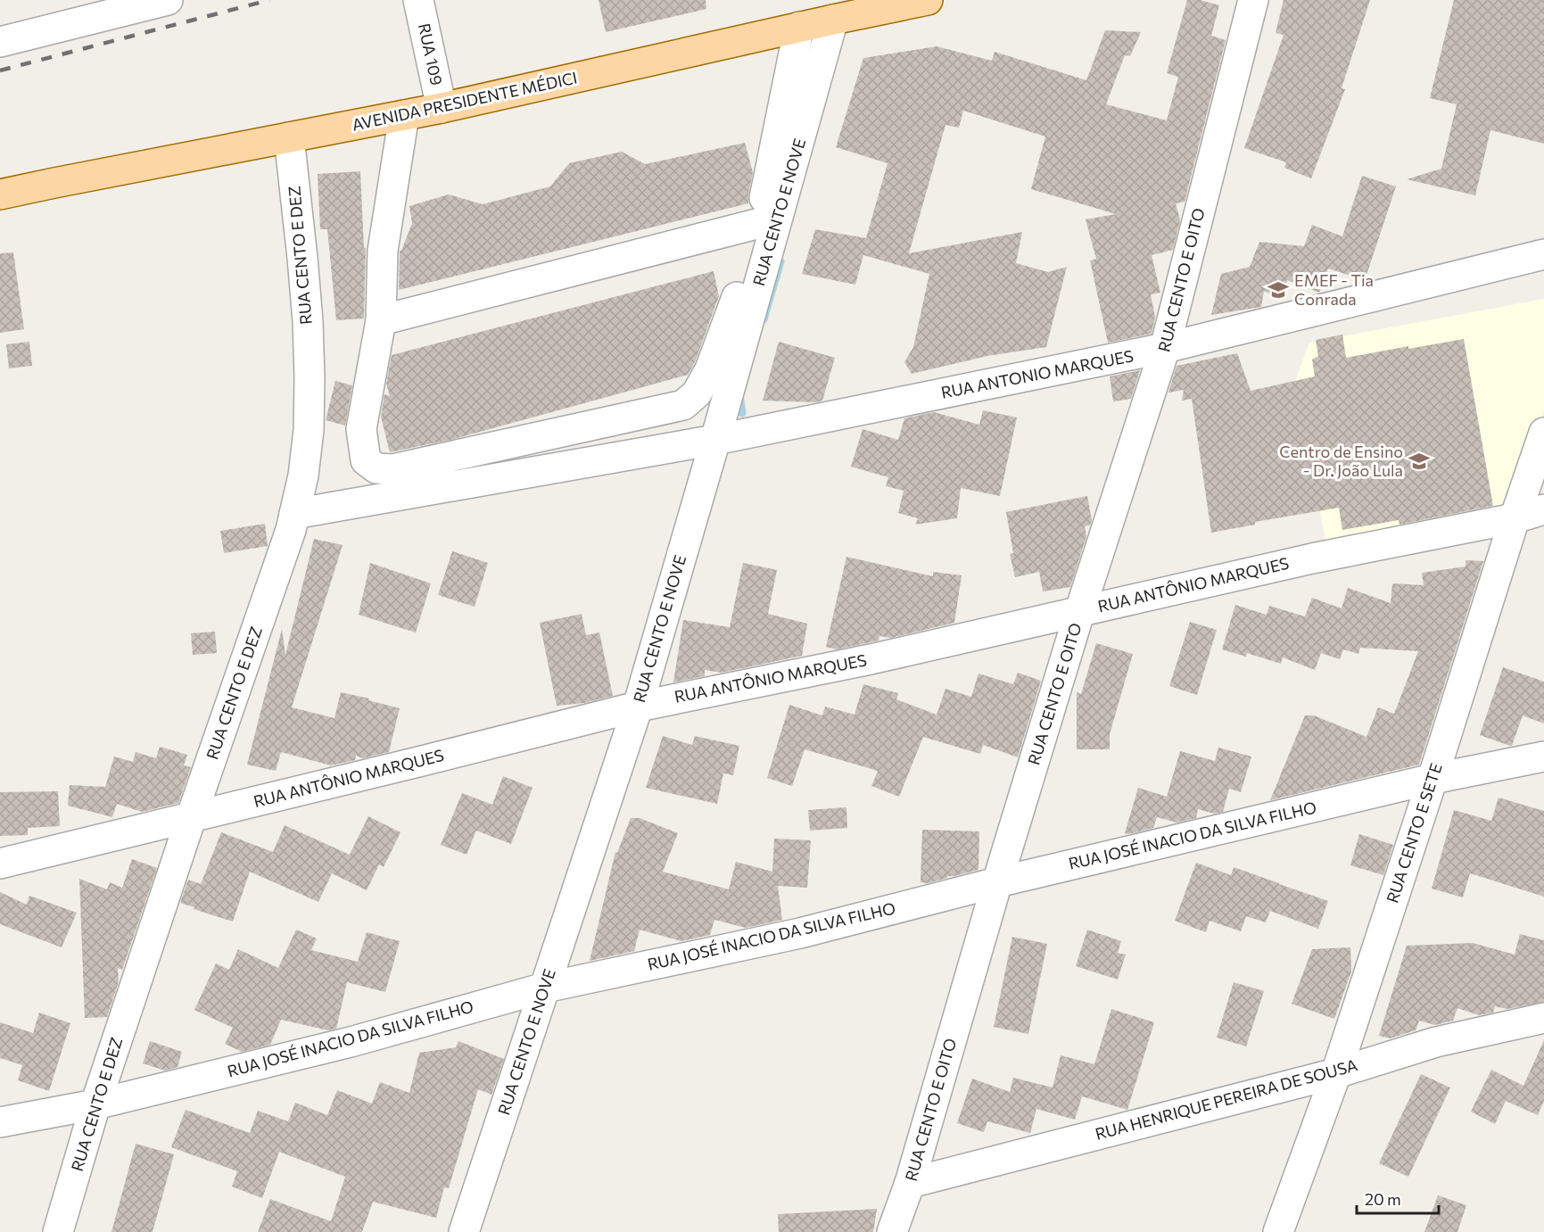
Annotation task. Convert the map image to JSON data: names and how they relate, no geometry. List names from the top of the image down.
{
  "streets": {
    "main road": ["AVENIDA PRESIDENTE MÉDICI"],
    "street": [
      "RUA 109",
      "RUA CENTO E NOVE",
      "RUA CENTO E DEZ",
      "RUA CENTO E OITO",
      "RUA ANTONIO MARQUES",
      "RUA ANTÔNIO MARQUES",
      "RUA CENTO E SETE",
      "RUA JOSÉ INACIO DA SILVA FILHO",
      "RUA HENRIQUE PEREIRA DE SOUSA"
    ]
  },
  "crossings": [
    ["RUA 109", "AVENIDA PRESIDENTE MÉDICI"],
    ["AVENIDA PRESIDENTE MÉDICI", "RUA CENTO E NOVE"],
    ["AVENIDA PRESIDENTE MÉDICI", "RUA CENTO E DEZ"],
    ["RUA CENTO E NOVE", "RUA ANTONIO MARQUES"],
    ["RUA CENTO E NOVE", "RUA ANTÔNIO MARQUES"],
    ["RUA CENTO E NOVE", "RUA JOSÉ INACIO DA SILVA FILHO"],
    ["RUA CENTO E DEZ", "RUA ANTONIO MARQUES"],
    ["RUA CENTO E DEZ", "RUA ANTÔNIO MARQUES"],
    ["RUA CENTO E DEZ", "RUA JOSÉ INACIO DA SILVA FILHO"],
    ["RUA CENTO E OITO", "RUA ANTONIO MARQUES"],
    ["RUA CENTO E OITO", "RUA ANTÔNIO MARQUES"],
    ["RUA CENTO E OITO", "RUA JOSÉ INACIO DA SILVA FILHO"],
    ["RUA CENTO E OITO", "RUA HENRIQUE PEREIRA DE SOUSA"],
    ["RUA ANTÔNIO MARQUES", "RUA CENTO E SETE"],
    ["RUA CENTO E SETE", "RUA JOSÉ INACIO DA SILVA FILHO"],
    ["RUA CENTO E SETE", "RUA HENRIQUE PEREIRA DE SOUSA"]
  ],
  "places": {
    "school or university": ["EMEF - Tia Conrada", "Centro de Ensino - Dr. João Lula"]
  },
  "scale_bar": "20 m"
}
